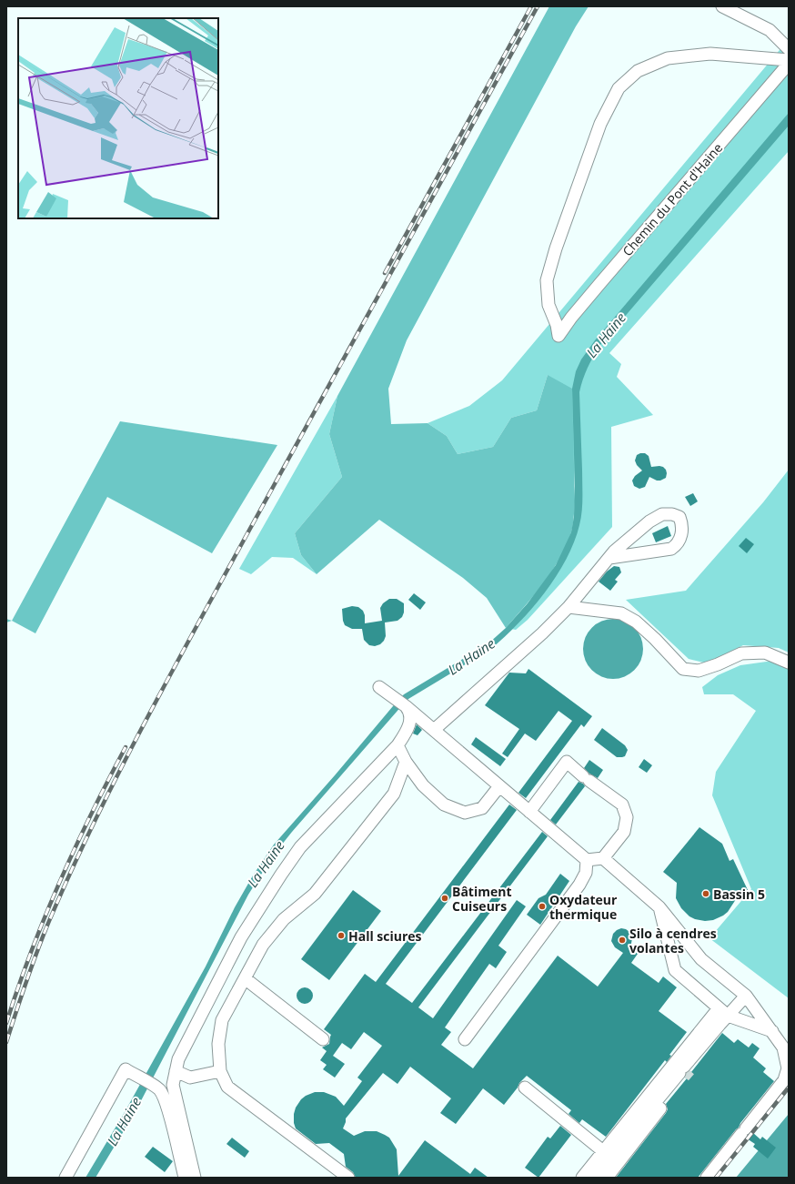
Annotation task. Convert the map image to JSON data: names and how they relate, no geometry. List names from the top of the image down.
{
  "streets": {
    "street": ["Chemin du Pont d'Haine"]
  },
  "water": ["La Haine"],
  "places": [
    "Bassin 5",
    "Bâtiment Cuiseurs",
    "Oxydateur thermique",
    "Hall sciures",
    "Silo à cendres volantes"
  ]
}
